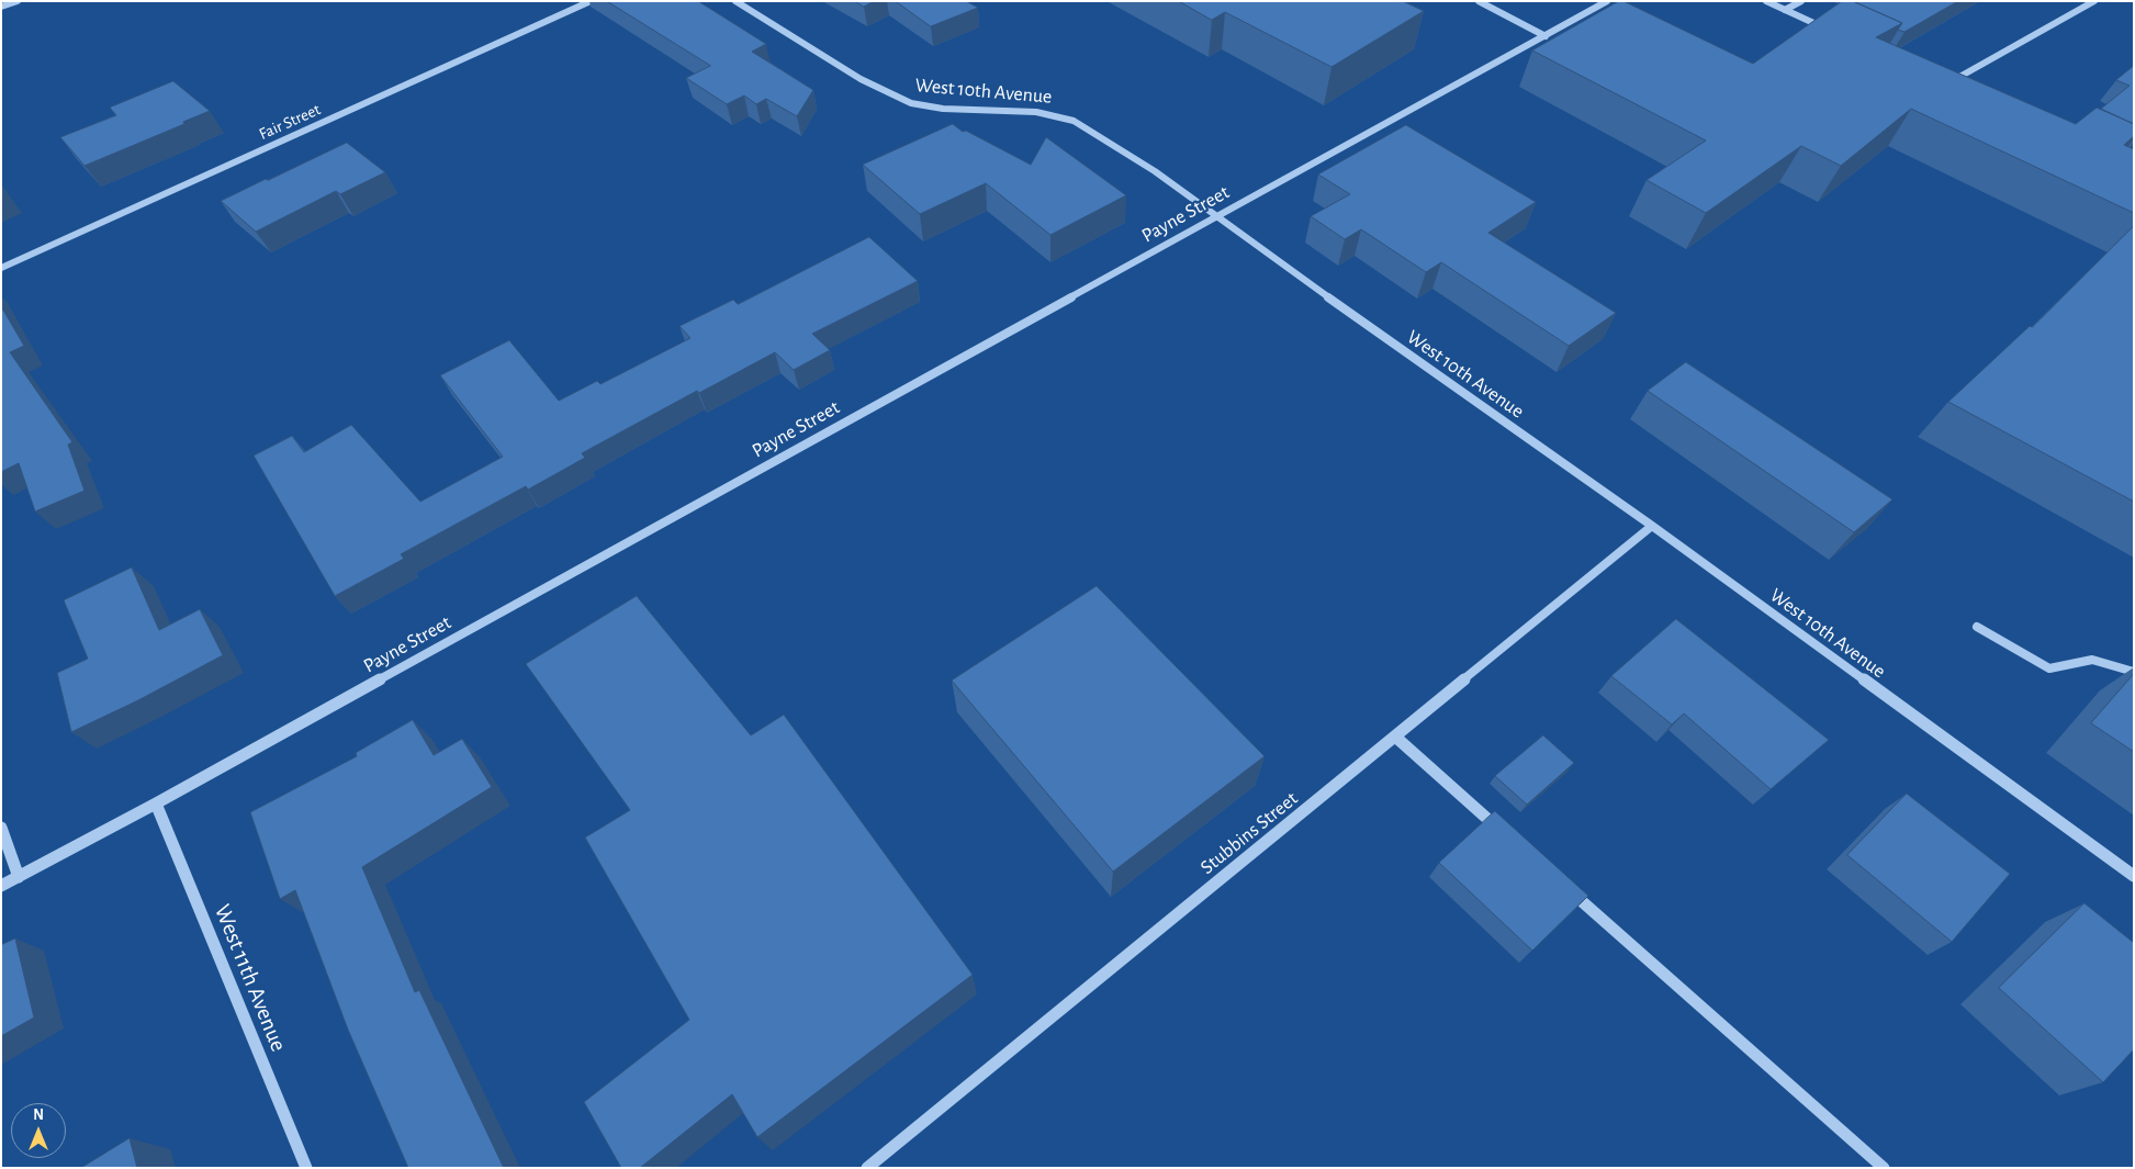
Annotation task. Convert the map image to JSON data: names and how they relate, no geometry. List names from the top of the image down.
{
  "streets": {
    "street": [
      "West 10th Avenue",
      "Fair Street",
      "Payne Street",
      "Stubbins Street",
      "West 11th Avenue"
    ]
  },
  "crossings": [
    ["West 10th Avenue", "Payne Street"],
    ["West 10th Avenue", "Stubbins Street"],
    ["Payne Street", "West 11th Avenue"]
  ],
  "north": "top"
}
